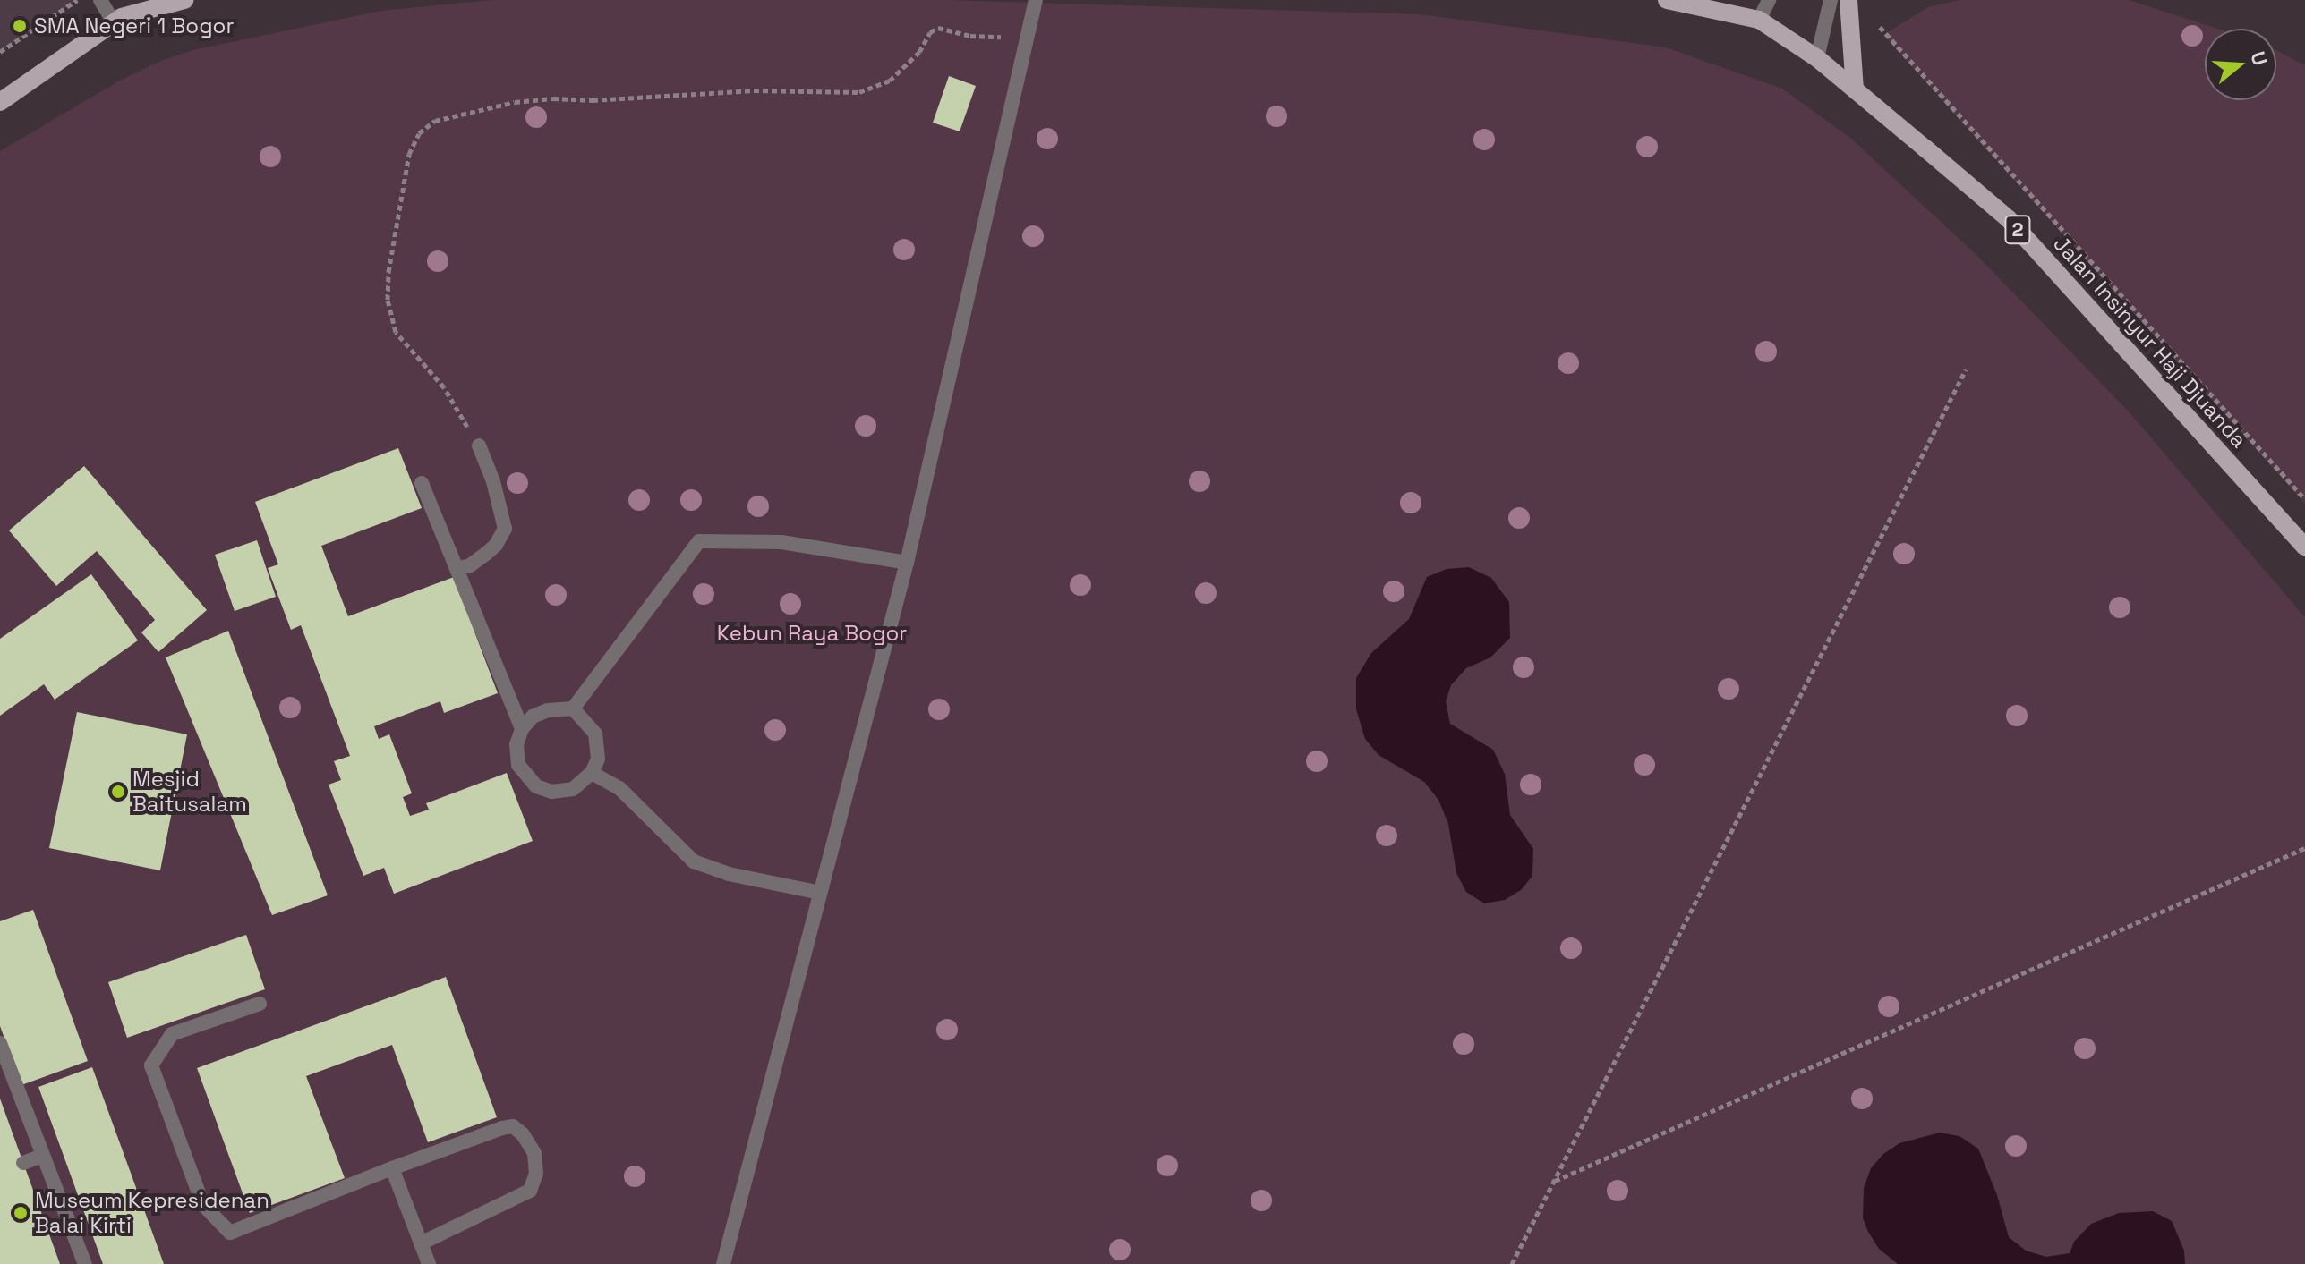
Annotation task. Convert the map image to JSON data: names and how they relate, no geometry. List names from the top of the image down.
{
  "streets": {
    "main road": ["2", "Jalan Insinyur Haji Djuanda"]
  },
  "parks": ["Kebun Raya Bogor"],
  "places": ["SMA Negeri 1 Bogor", "Mesjid Baitusalam", "Museum Kepresidenan Balai Kirti"],
  "north": "right"
}
